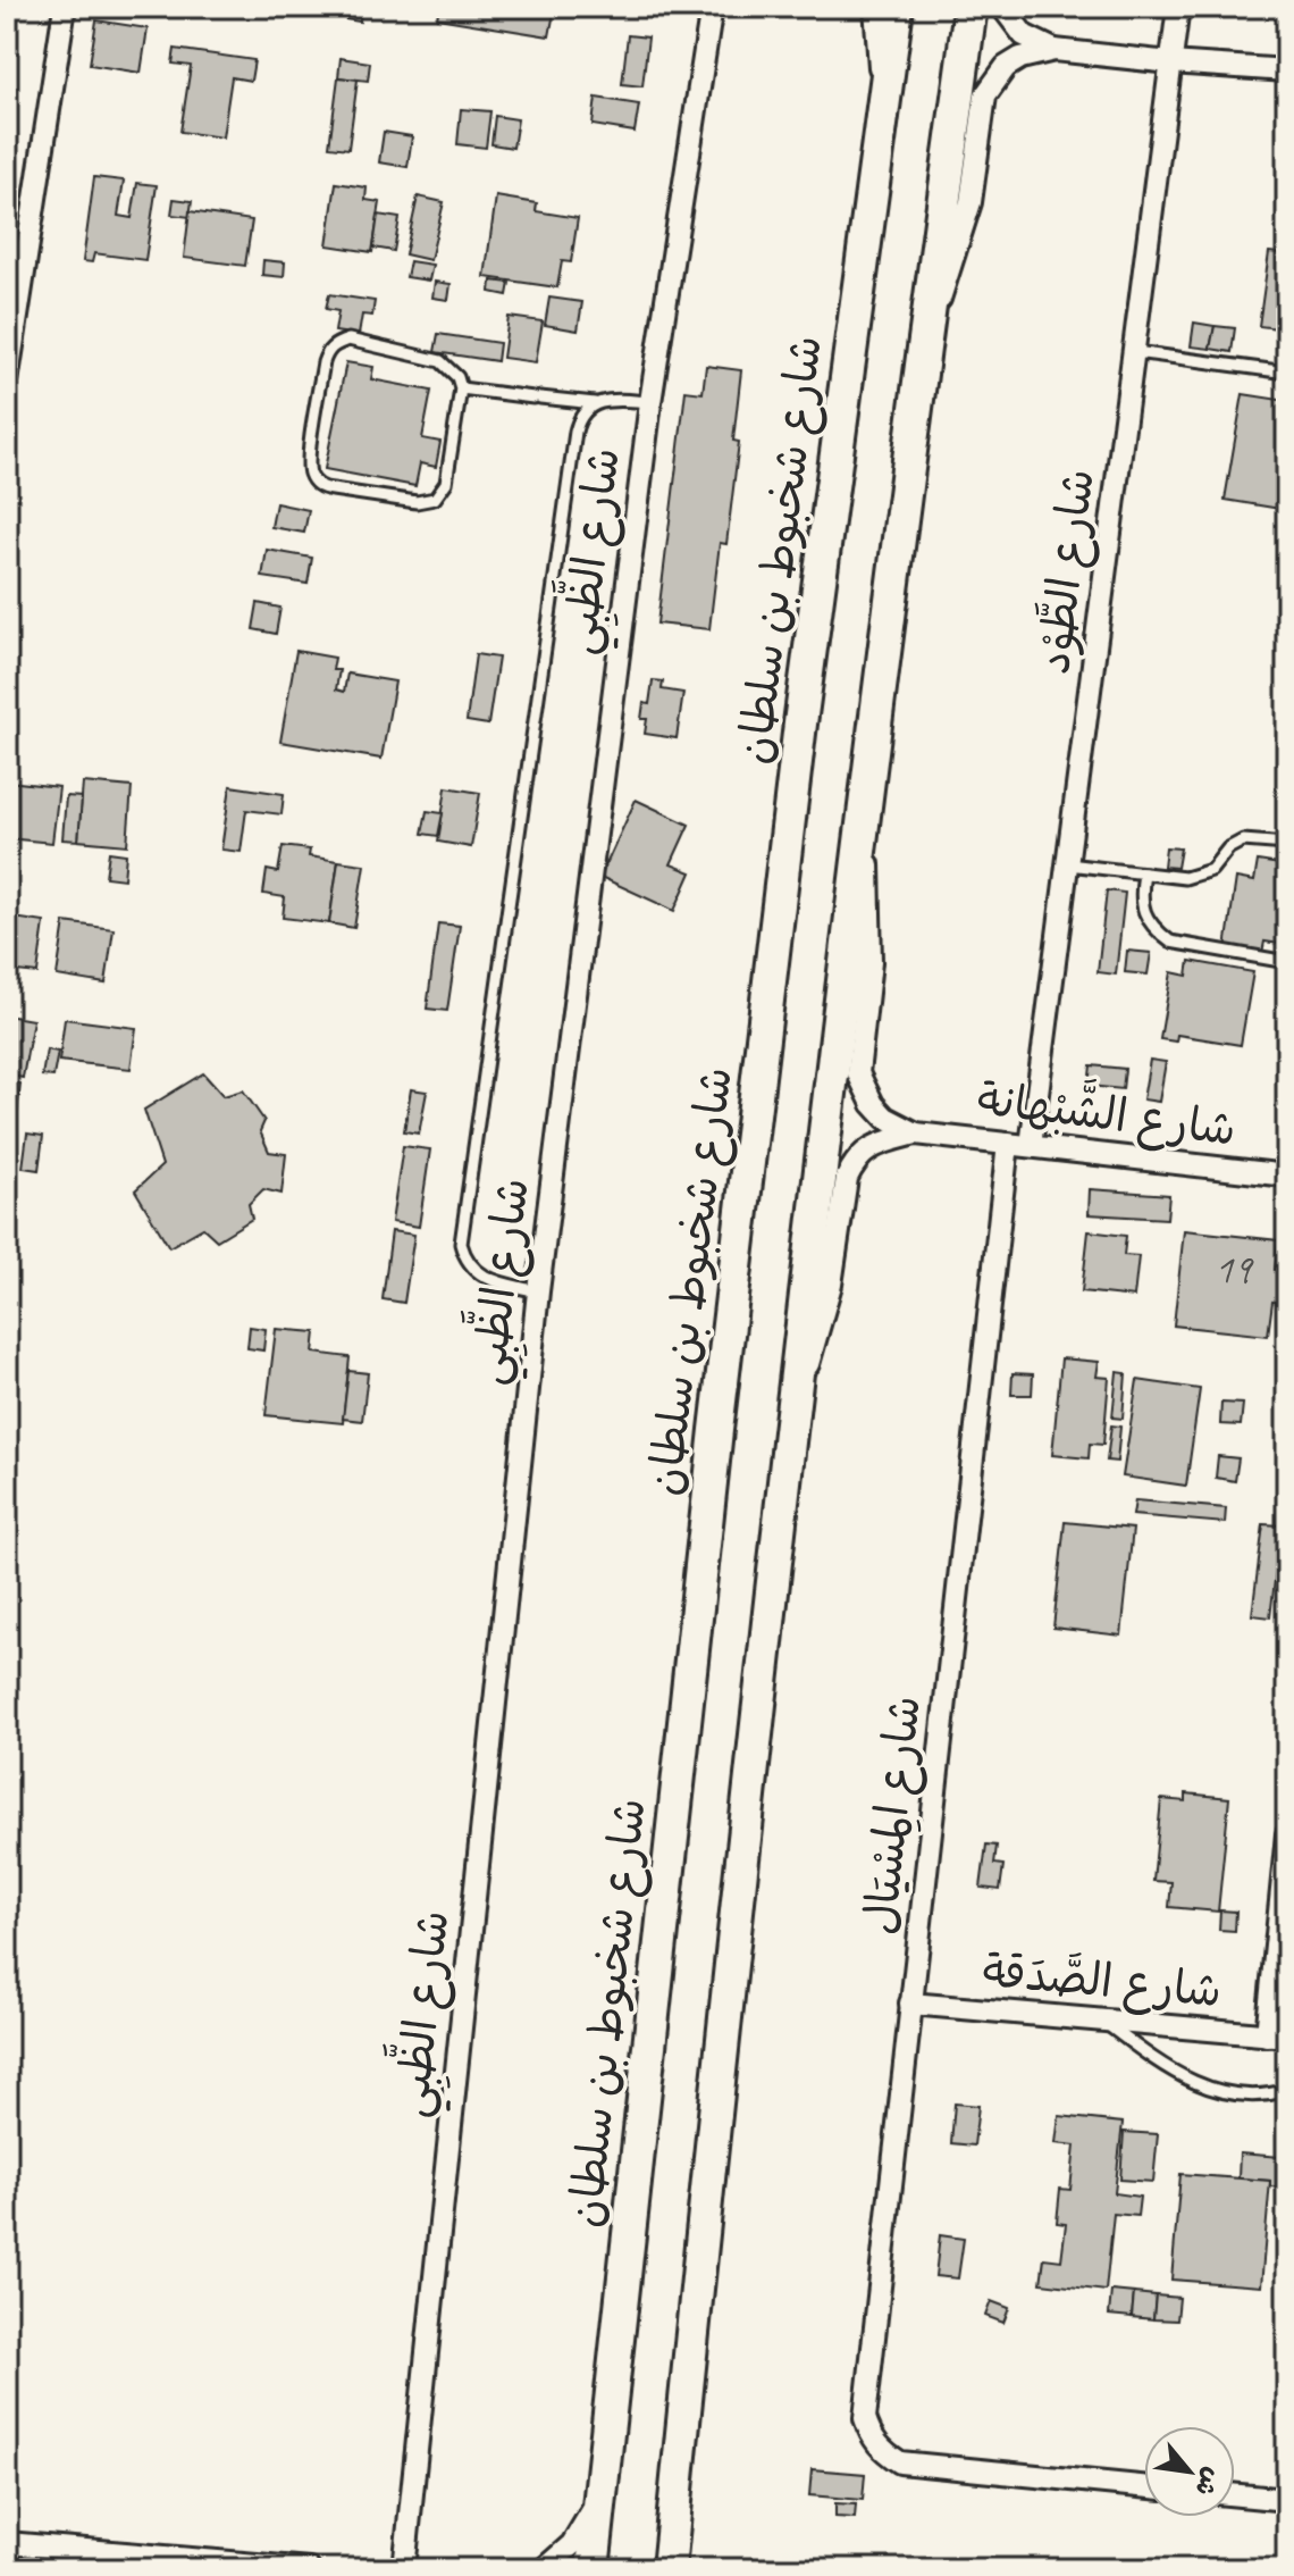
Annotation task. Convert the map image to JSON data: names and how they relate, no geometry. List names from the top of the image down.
{
  "streets": {
    "main road": ["شارع شخبوط بن سلطان"],
    "street": [
      "شارع الظَّبِي",
      "شارع الطَّوْد",
      "شارع الشَّبْهانة",
      "شارع المِسْيَال",
      "شارع الصَّدَقة"
    ]
  },
  "crossings": [
    ["شارع الطَّوْد", "شارع الشَّبْهانة"],
    ["شارع الشَّبْهانة", "شارع المِسْيَال"],
    ["شارع المِسْيَال", "شارع الصَّدَقة"]
  ],
  "house_numbers": ["19"],
  "north": "bottom right"
}
